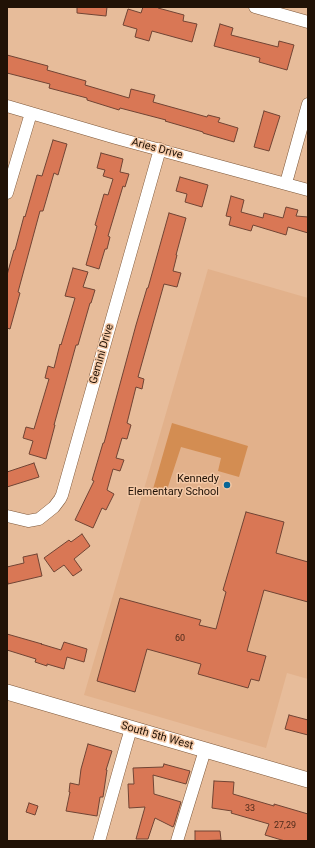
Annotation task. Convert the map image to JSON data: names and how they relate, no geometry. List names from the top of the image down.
{
  "streets": {
    "street": ["Aries Drive", "Gemini Drive", "South 5th West"]
  },
  "crossings": [
    ["Aries Drive", "Gemini Drive"]
  ],
  "places": ["Kennedy Elementary School"],
  "house_numbers": ["60", "33", "27,29"]
}
